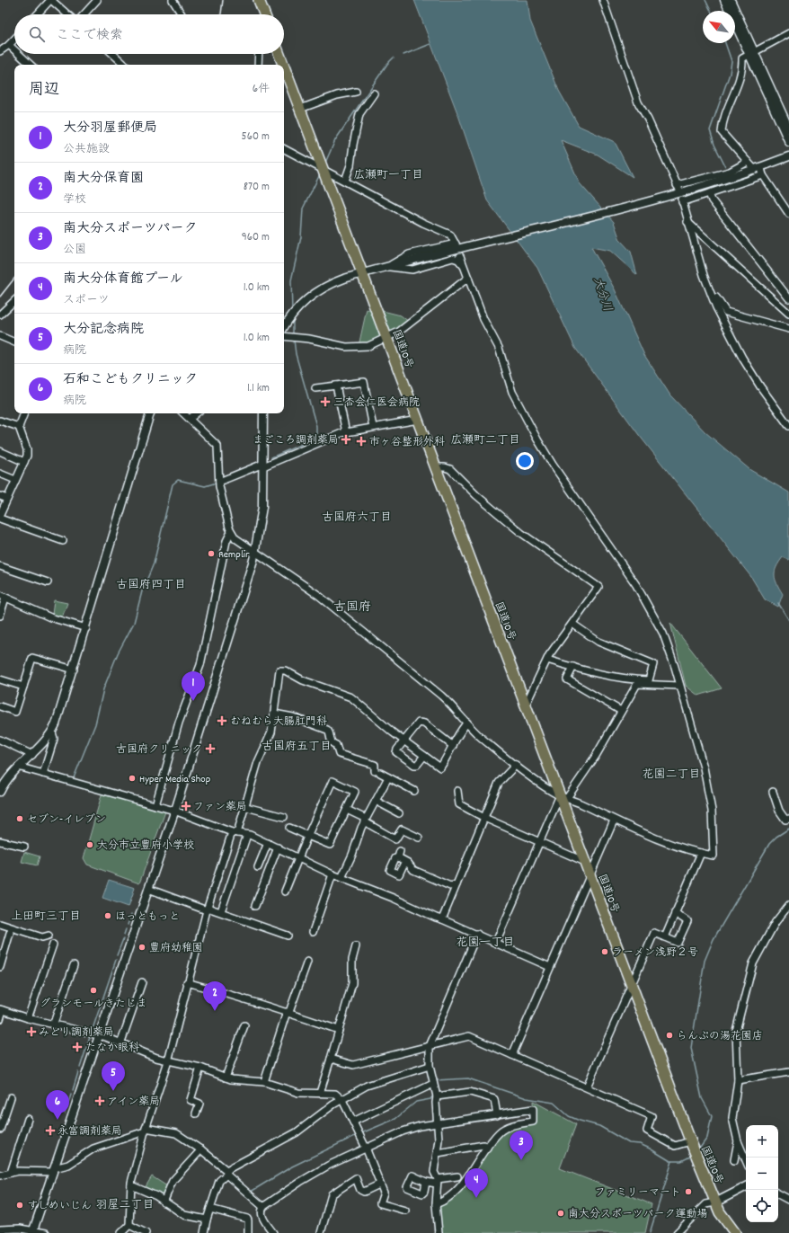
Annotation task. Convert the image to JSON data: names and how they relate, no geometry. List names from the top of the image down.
{
  "streets": {
    "highway": ["国道10号"]
  },
  "districts": [
    "広瀬町一丁目",
    "広瀬町二丁目",
    "古国府六丁目",
    "古国府四丁目",
    "古国府",
    "古国府五丁目",
    "花園二丁目",
    "上田町三丁目",
    "花園一丁目",
    "羽屋二丁目"
  ],
  "water": ["大分川"],
  "places": {
    "health": [
      "三杏会仁医会病院",
      "まごころ調剤薬局",
      "市ヶ谷整形外科",
      "むねむら大腸肛門科",
      "古国府クリニック",
      "ファン薬局",
      "みどり調剤薬局",
      "たなか眼科",
      "アイン薬局",
      "永富調剤薬局"
    ],
    "other": [
      "Remplir",
      "Hyper Media Shop",
      "セブン-イレブン",
      "大分市立豊府小学校",
      "ほっともっと",
      "豊府幼稚園",
      "ラーメン浅野２号",
      "グランモールきたじま",
      "らんぷの湯花園店",
      "ファミリーマート",
      "すしめいじん",
      "南大分スポーツパーク運動場"
    ]
  },
  "north": "top left",
  "page": {
    "search": "ここで検索",
    "heading": ["周辺", "6件"],
    "list": [
      {
        "mark": "1",
        "name": "大分羽屋郵便局",
        "note": "公共施設",
        "value": "560 m"
      },
      {
        "mark": "2",
        "name": "南大分保育園",
        "note": "学校",
        "value": "870 m"
      },
      {
        "mark": "3",
        "name": "南大分スポーツパーク",
        "note": "公園",
        "value": "960 m"
      },
      {
        "mark": "4",
        "name": "南大分体育館プール",
        "note": "スポーツ",
        "value": "1.0 km"
      },
      {
        "mark": "5",
        "name": "大分記念病院",
        "note": "病院",
        "value": "1.0 km"
      },
      {
        "mark": "6",
        "name": "石和こどもクリニック",
        "note": "病院",
        "value": "1.1 km"
      }
    ],
    "pins": [
      "1",
      "2",
      "5",
      "6",
      "3",
      "4"
    ],
    "map_buttons": ["+", "−"]
  }
}
